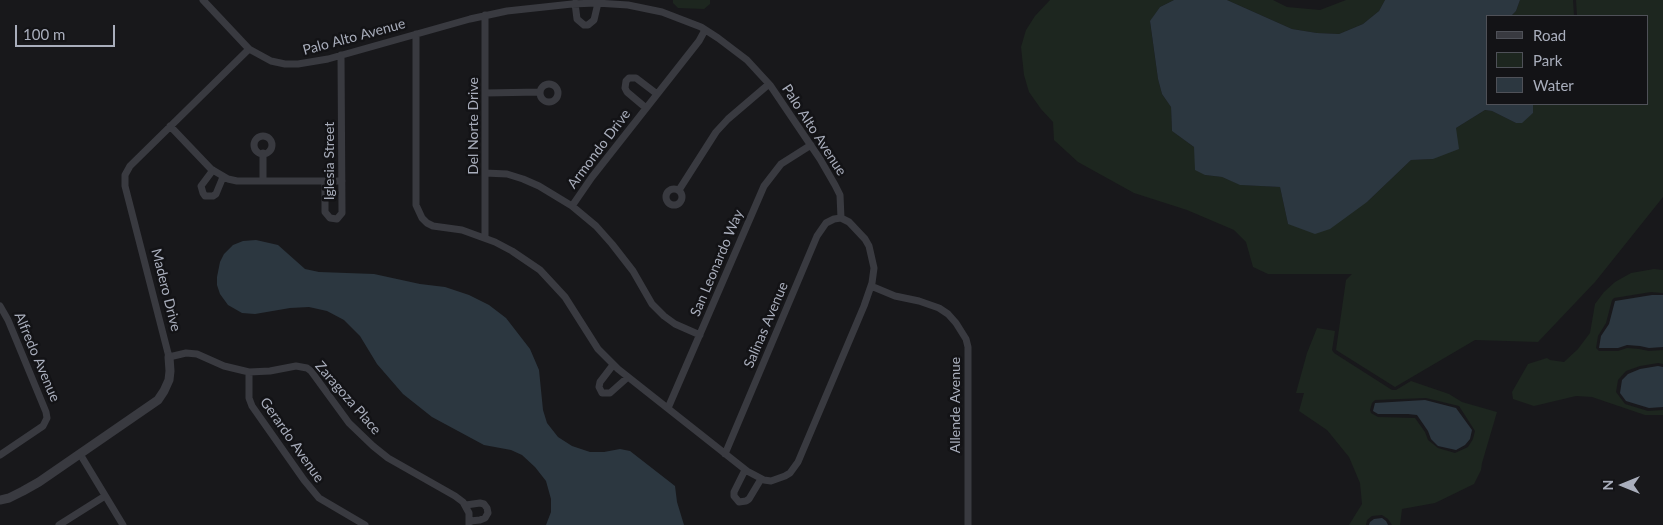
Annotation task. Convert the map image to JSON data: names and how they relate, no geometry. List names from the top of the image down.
{
  "streets": {
    "street": [
      "Palo Alto Avenue",
      "Del Norte Drive",
      "Armondo Drive",
      "Iglesia Street",
      "San Leonardo Way",
      "Madero Drive",
      "Salinas Avenue",
      "Alfredo Avenue",
      "Zaragoza Place",
      "Allende Avenue",
      "Gerardo Avenue"
    ]
  },
  "crossings": [
    ["Palo Alto Avenue", "Del Norte Drive"],
    ["Palo Alto Avenue", "Armondo Drive"],
    ["Palo Alto Avenue", "Iglesia Street"],
    ["Palo Alto Avenue", "San Leonardo Way"],
    ["Palo Alto Avenue", "Madero Drive"],
    ["Palo Alto Avenue", "Salinas Avenue"],
    ["Madero Drive", "Zaragoza Place"],
    ["Zaragoza Place", "Gerardo Avenue"]
  ],
  "legend": ["Road", "Park", "Water"],
  "scale_bar": "100 m",
  "north": "left"
}
